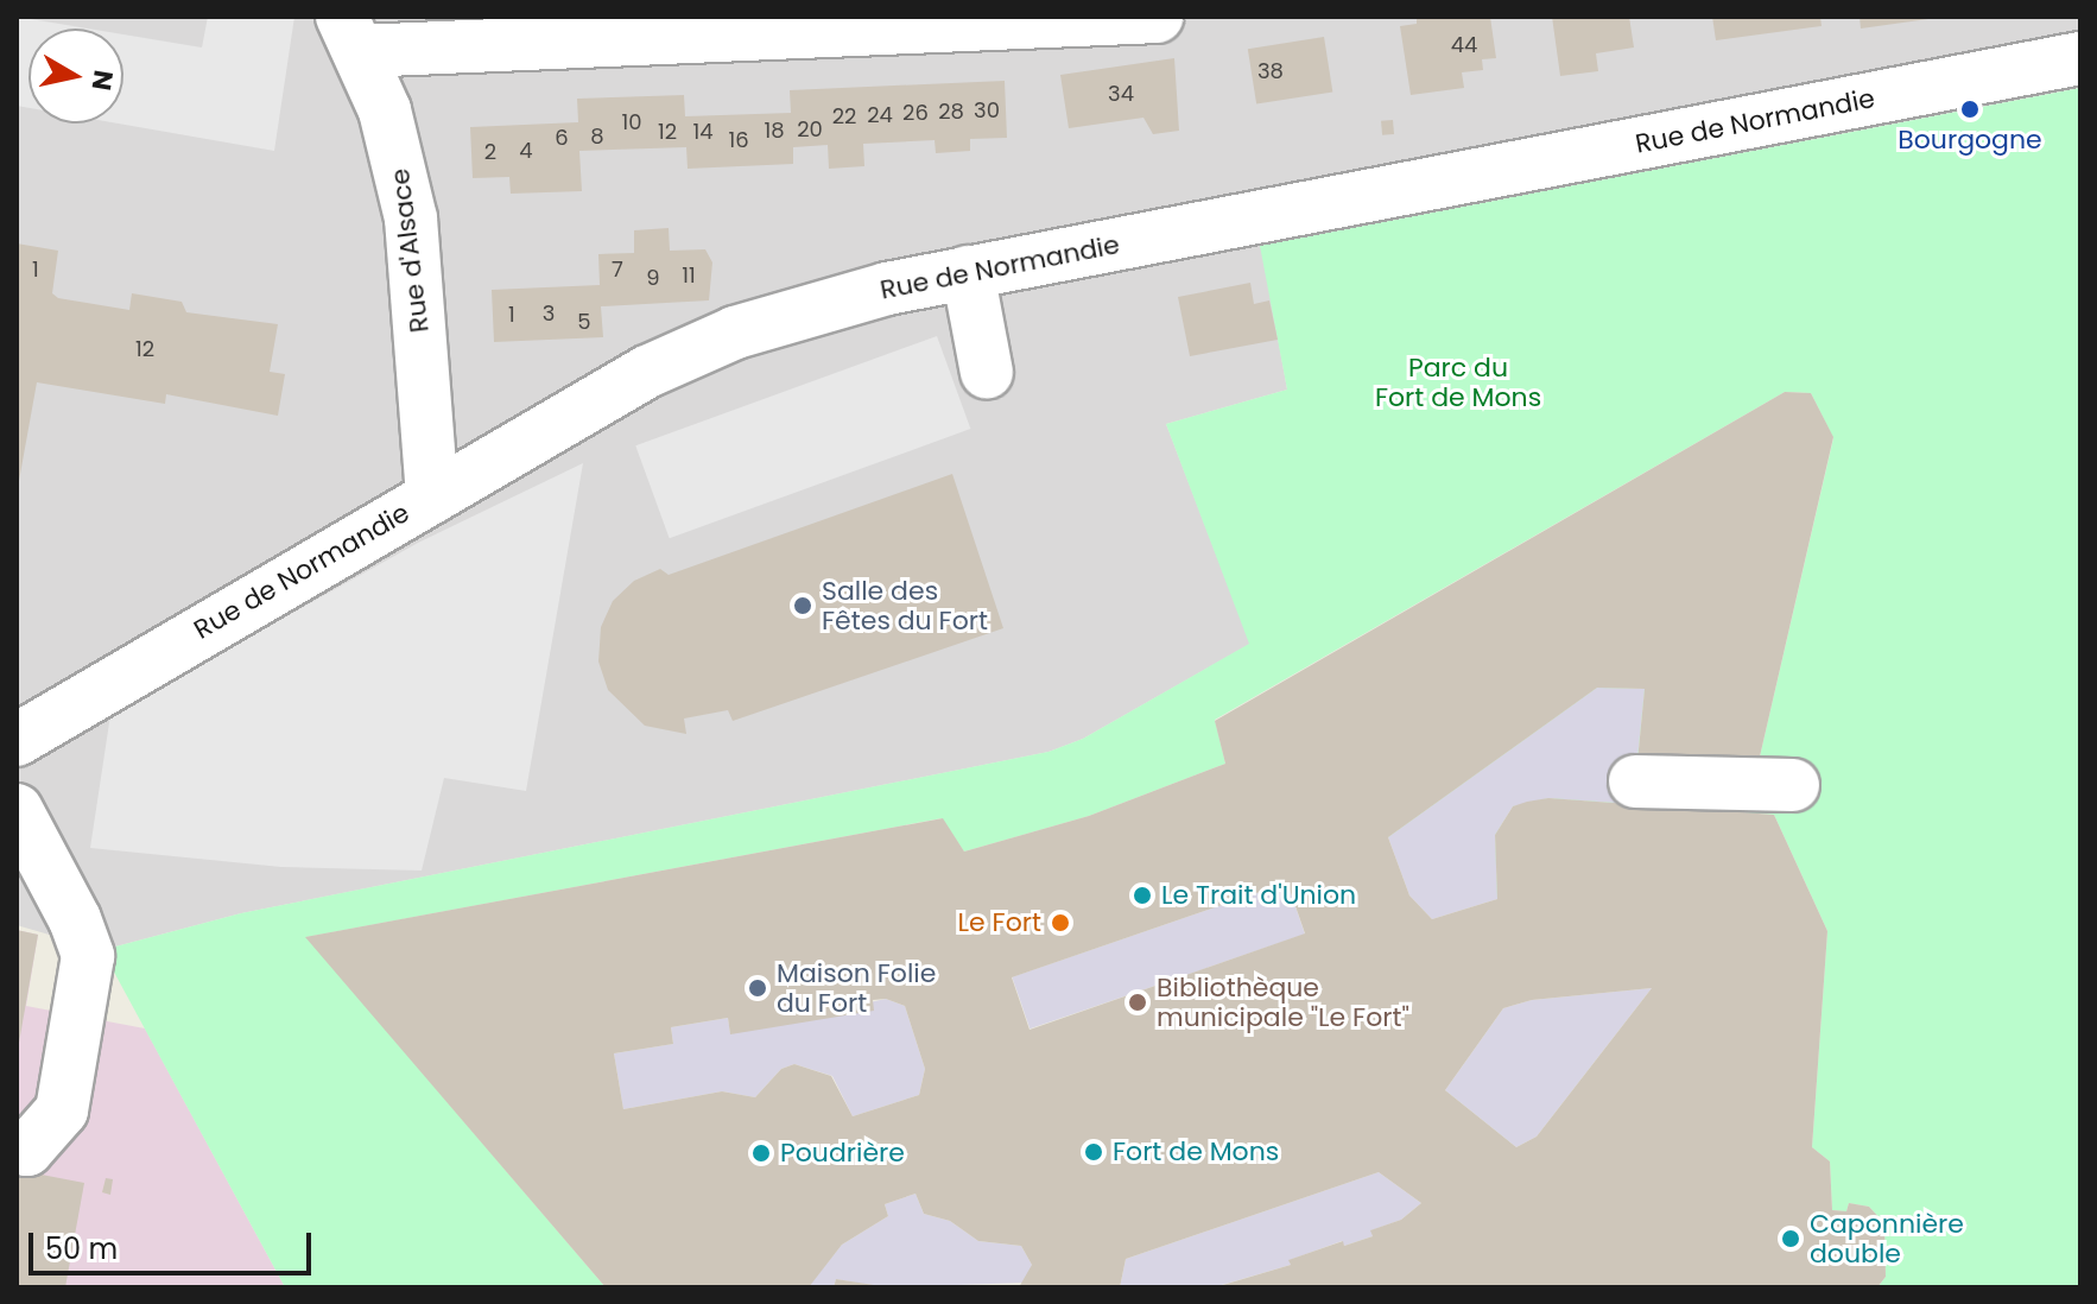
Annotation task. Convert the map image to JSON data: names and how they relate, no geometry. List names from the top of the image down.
{
  "streets": {
    "street": ["Rue de Normandie", "Rue d'Alsace"]
  },
  "crossings": [
    ["Rue de Normandie", "Rue d'Alsace"]
  ],
  "parks": ["Parc du Fort de Mons"],
  "places": [
    "Bourgogne",
    "Salle des Fêtes du Fort",
    "Le Trait d'Union",
    "Le Fort",
    "Maison Folie du Fort",
    "Bibliothèque municipale \"Le Fort\"",
    "Fort de Mons",
    "Poudrière",
    "Caponnière double"
  ],
  "house_numbers": [
    "44",
    "38",
    "34",
    "30",
    "28",
    "26",
    "24",
    "22",
    "10",
    "20",
    "18",
    "12",
    "14",
    "8",
    "6",
    "16",
    "4",
    "2",
    "1",
    "7",
    "11",
    "9",
    "3",
    "1",
    "5",
    "12"
  ],
  "scale_bar": "50 m",
  "north": "right"
}
